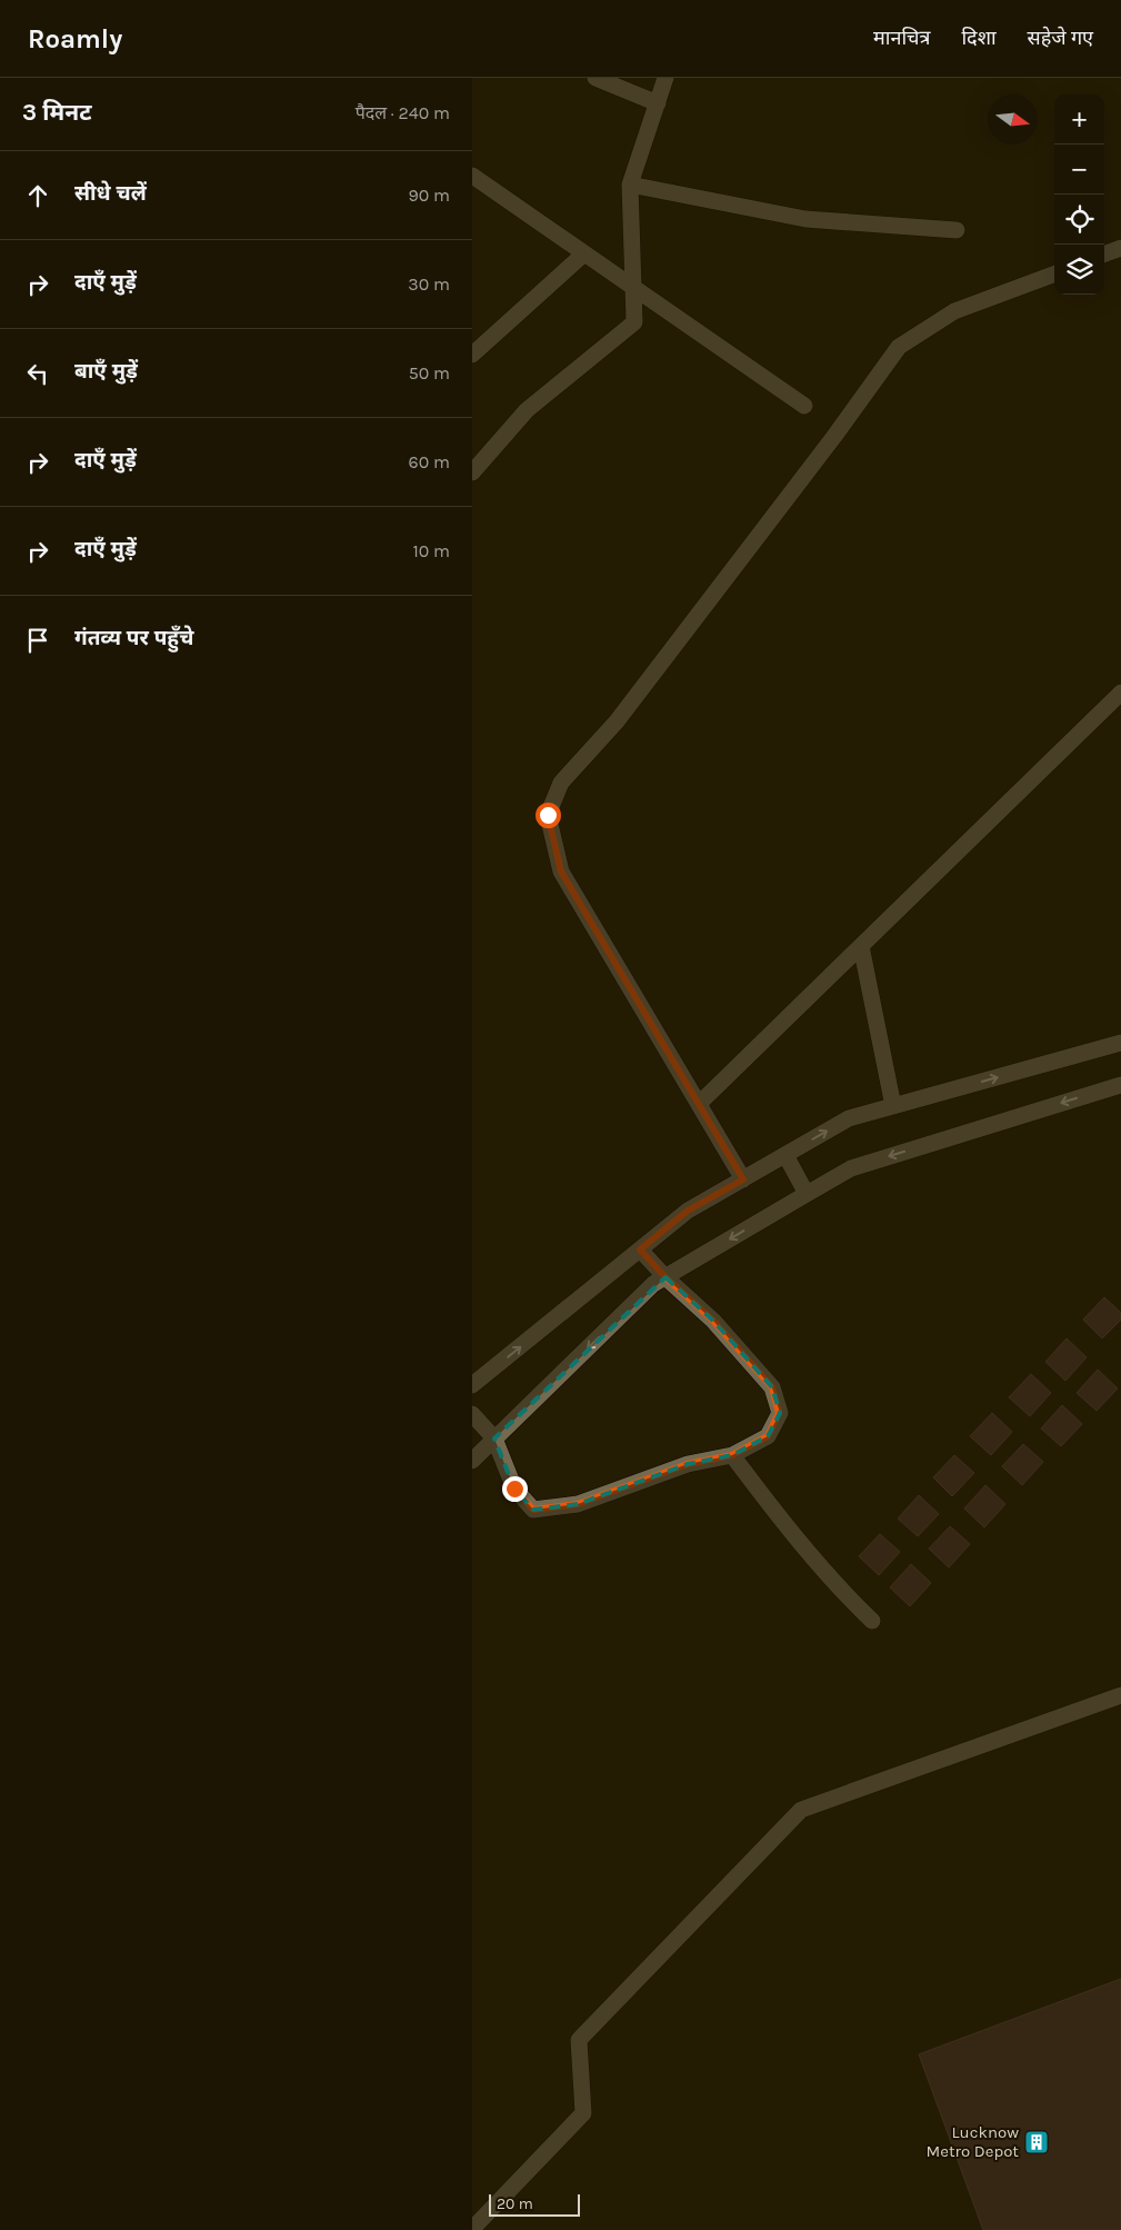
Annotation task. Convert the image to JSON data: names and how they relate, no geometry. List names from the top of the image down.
{
  "places": {
    "building": ["Lucknow Metro Depot"]
  },
  "scale_bar": "20 m",
  "north": "right",
  "page": {
    "header": "Roamly",
    "nav": ["मानचित्र", "दिशा", "सहेजे गए"],
    "heading": ["3 मिनट", "पैदल · 240 m"],
    "map_buttons": ["+", "−"],
    "list": [
      ["सीधे चलें", "90 m"],
      ["दाएँ मुड़ें", "30 m"],
      ["बाएँ मुड़ें", "50 m"],
      ["दाएँ मुड़ें", "60 m"],
      ["दाएँ मुड़ें", "10 m"],
      "गंतव्य पर पहुँचे"
    ],
    "scale": "20 m"
  }
}
